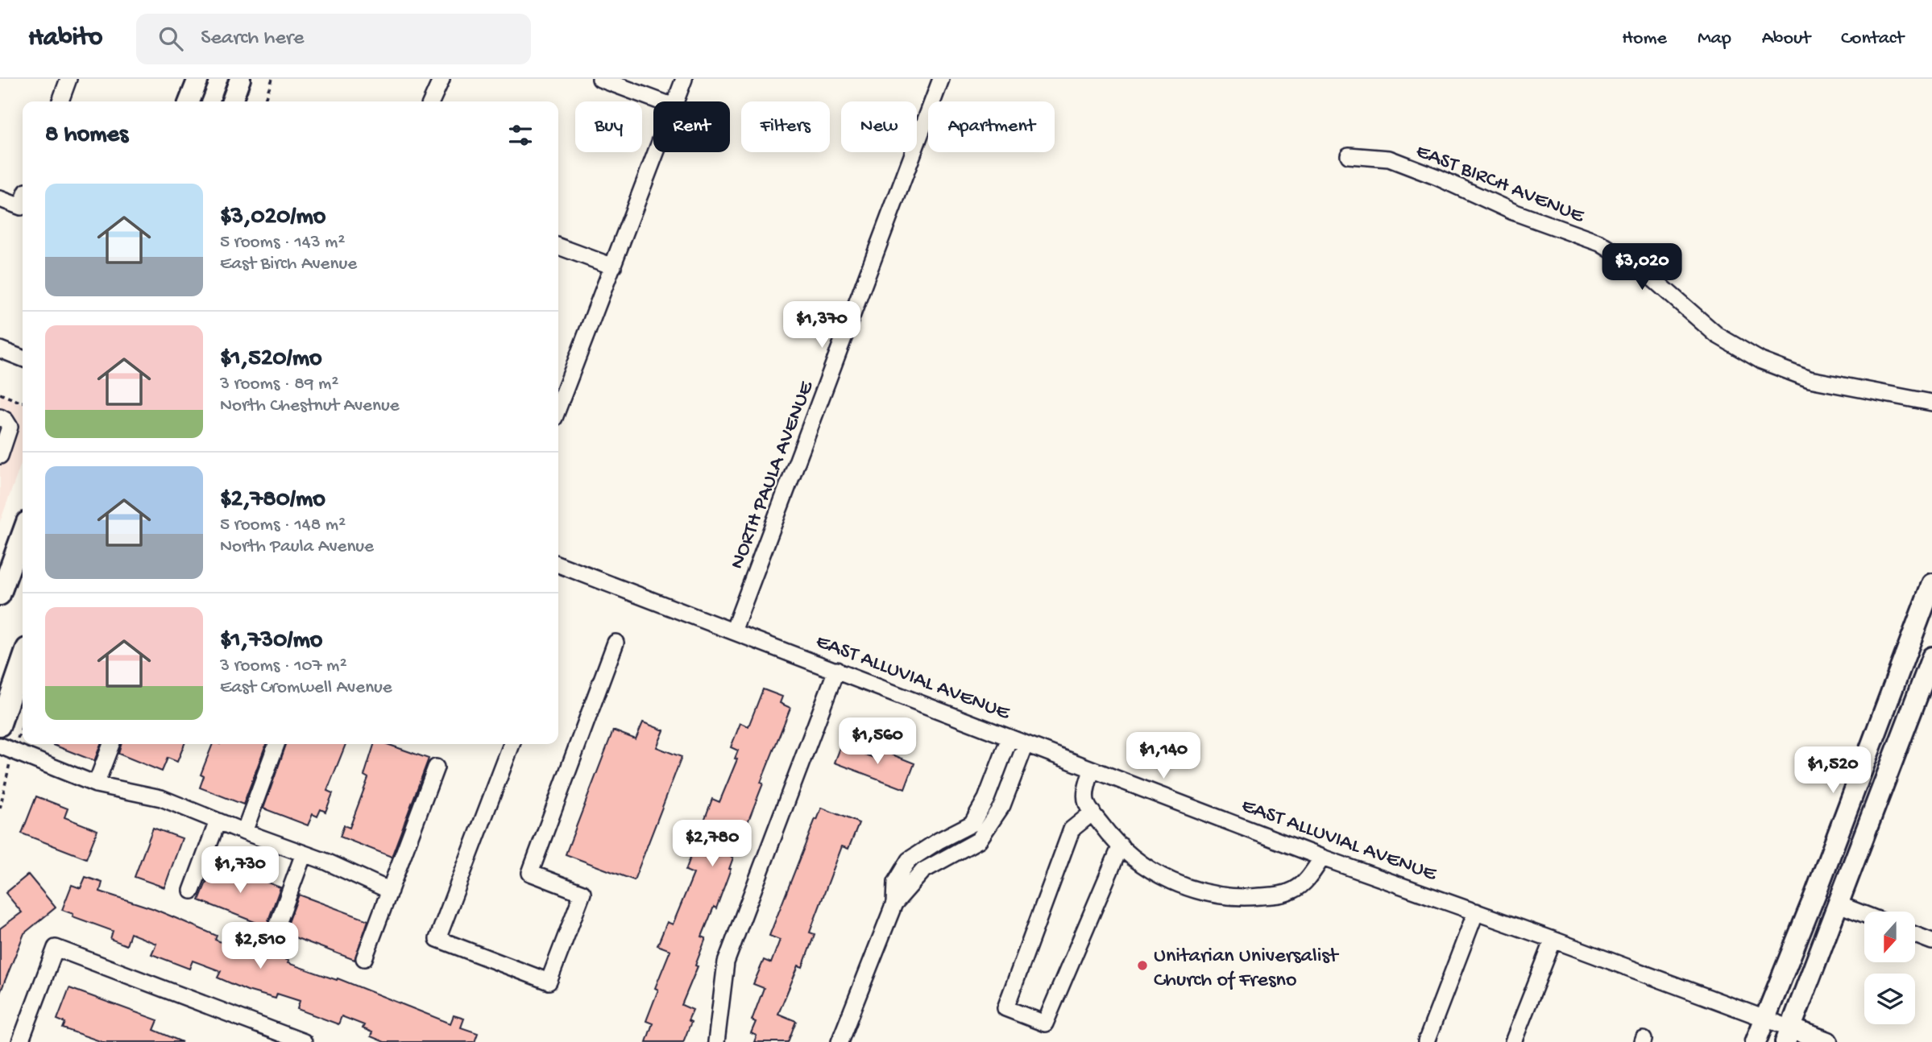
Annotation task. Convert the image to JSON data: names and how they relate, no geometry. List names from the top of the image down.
{
  "streets": {
    "main road": ["EAST ALLUVIAL AVENUE"],
    "street": ["EAST BIRCH AVENUE", "NORTH PAULA AVENUE"]
  },
  "crossings": [
    ["NORTH PAULA AVENUE", "EAST ALLUVIAL AVENUE"]
  ],
  "places": ["Unitarian Universalist Church of Fresno"],
  "north": "bottom",
  "page": {
    "header": "Habito",
    "search": "Search here",
    "nav": [
      "Home",
      "Map",
      "About",
      "Contact"
    ],
    "chip": [
      "Buy",
      "Rent",
      "Filters",
      "New",
      "Apartment"
    ],
    "heading": "8 homes",
    "list": [
      {
        "name": "$3,020/mo",
        "note": "5 rooms · 143 m² · East Birch Avenue"
      },
      {
        "name": "$1,520/mo",
        "note": "3 rooms · 89 m² · North Chestnut Avenue"
      },
      {
        "name": "$2,780/mo",
        "note": "5 rooms · 148 m² · North Paula Avenue"
      },
      {
        "name": "$1,730/mo",
        "note": "3 rooms · 107 m² · East Cromwell Avenue"
      }
    ],
    "price": [
      "$3,020",
      "$1,370",
      "$1,560",
      "$1,140",
      "$1,520",
      "$2,780",
      "$1,730",
      "$2,510"
    ]
  }
}
